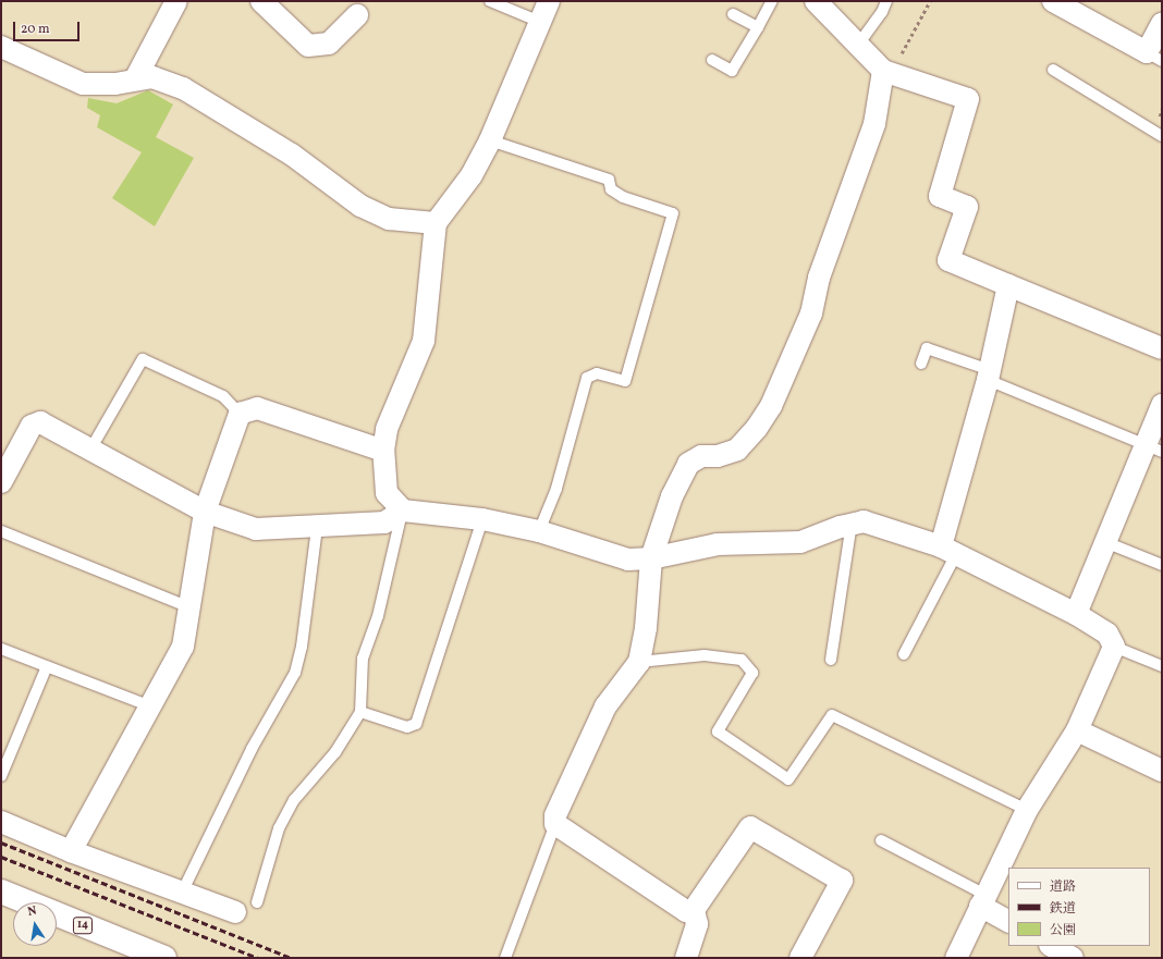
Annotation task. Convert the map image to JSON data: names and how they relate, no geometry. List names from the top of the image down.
{
  "streets": {
    "highway": ["14"]
  },
  "legend": ["道路", "鉄道", "公園"],
  "scale_bar": "20 m",
  "north": "top"
}
